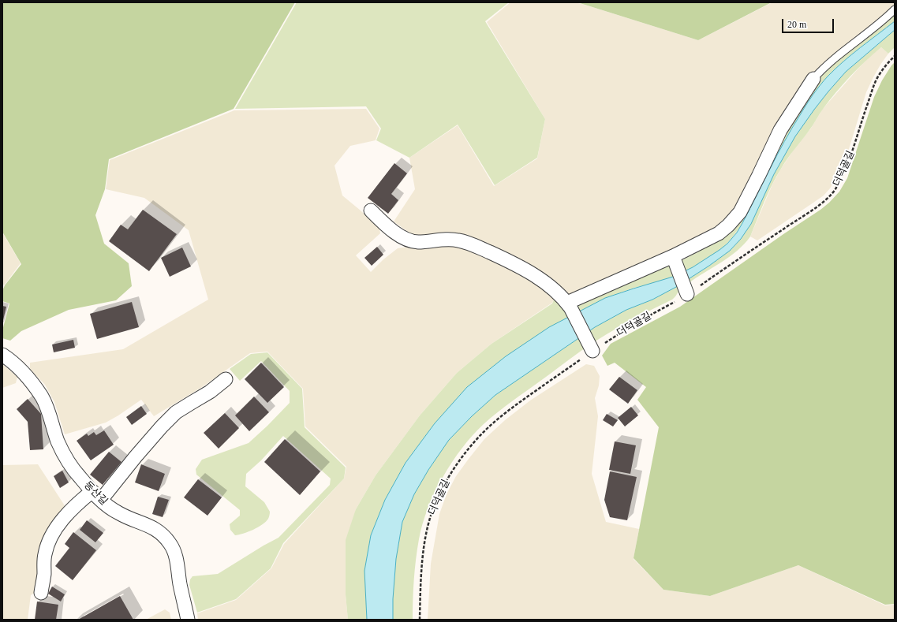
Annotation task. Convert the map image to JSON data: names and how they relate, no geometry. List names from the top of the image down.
{
  "streets": {
    "street": ["동산길"],
    "path": ["더덕골길"]
  },
  "scale_bar": "20 m"
}
